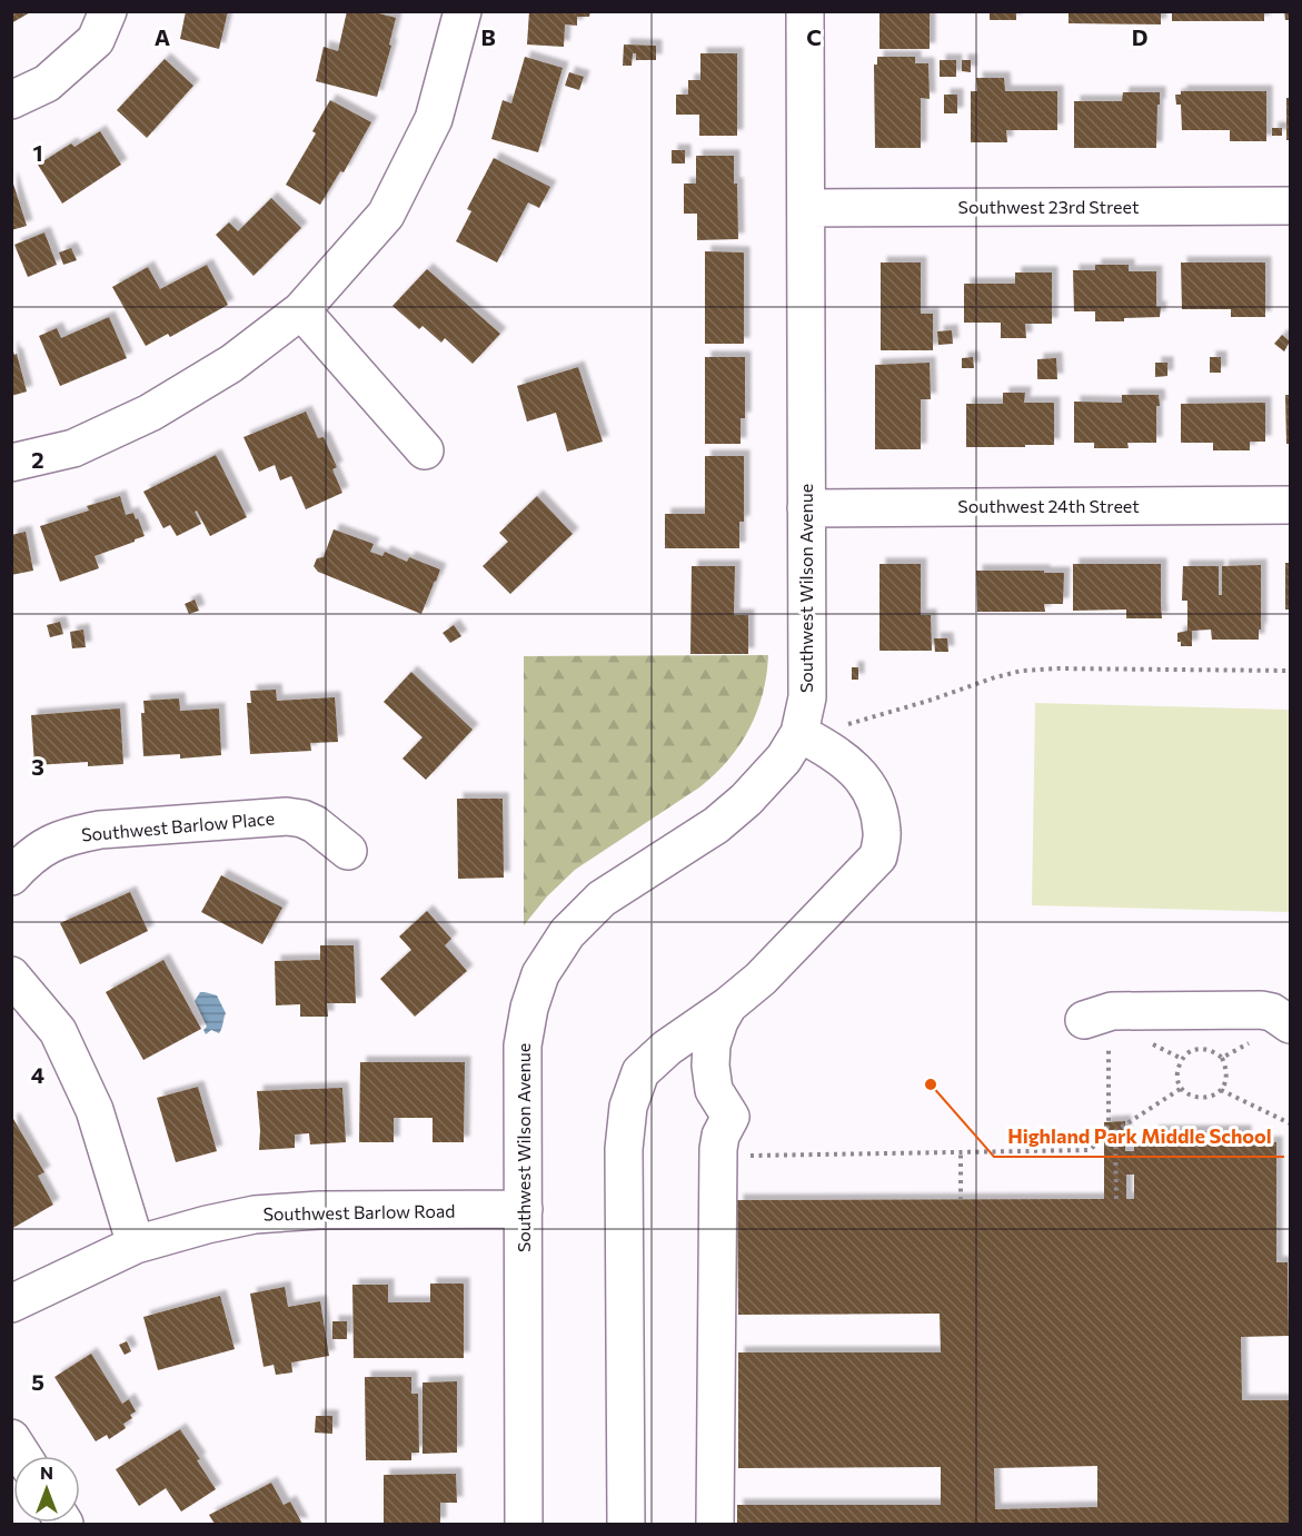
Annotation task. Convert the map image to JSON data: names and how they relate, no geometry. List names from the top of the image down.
{
  "streets": {
    "street": [
      "Southwest 23rd Street",
      "Southwest 24th Street",
      "Southwest Wilson Avenue",
      "Southwest Barlow Place",
      "Southwest Barlow Road"
    ]
  },
  "crossings": [
    ["Southwest 23rd Street", "Southwest Wilson Avenue"],
    ["Southwest 24th Street", "Southwest Wilson Avenue"],
    ["Southwest Wilson Avenue", "Southwest Barlow Road"]
  ],
  "places": ["Highland Park Middle School"],
  "north": "top",
  "grid": {
    "columns": [
      "A",
      "B",
      "C",
      "D"
    ],
    "rows": [
      "1",
      "2",
      "3",
      "4",
      "5"
    ]
  }
}
